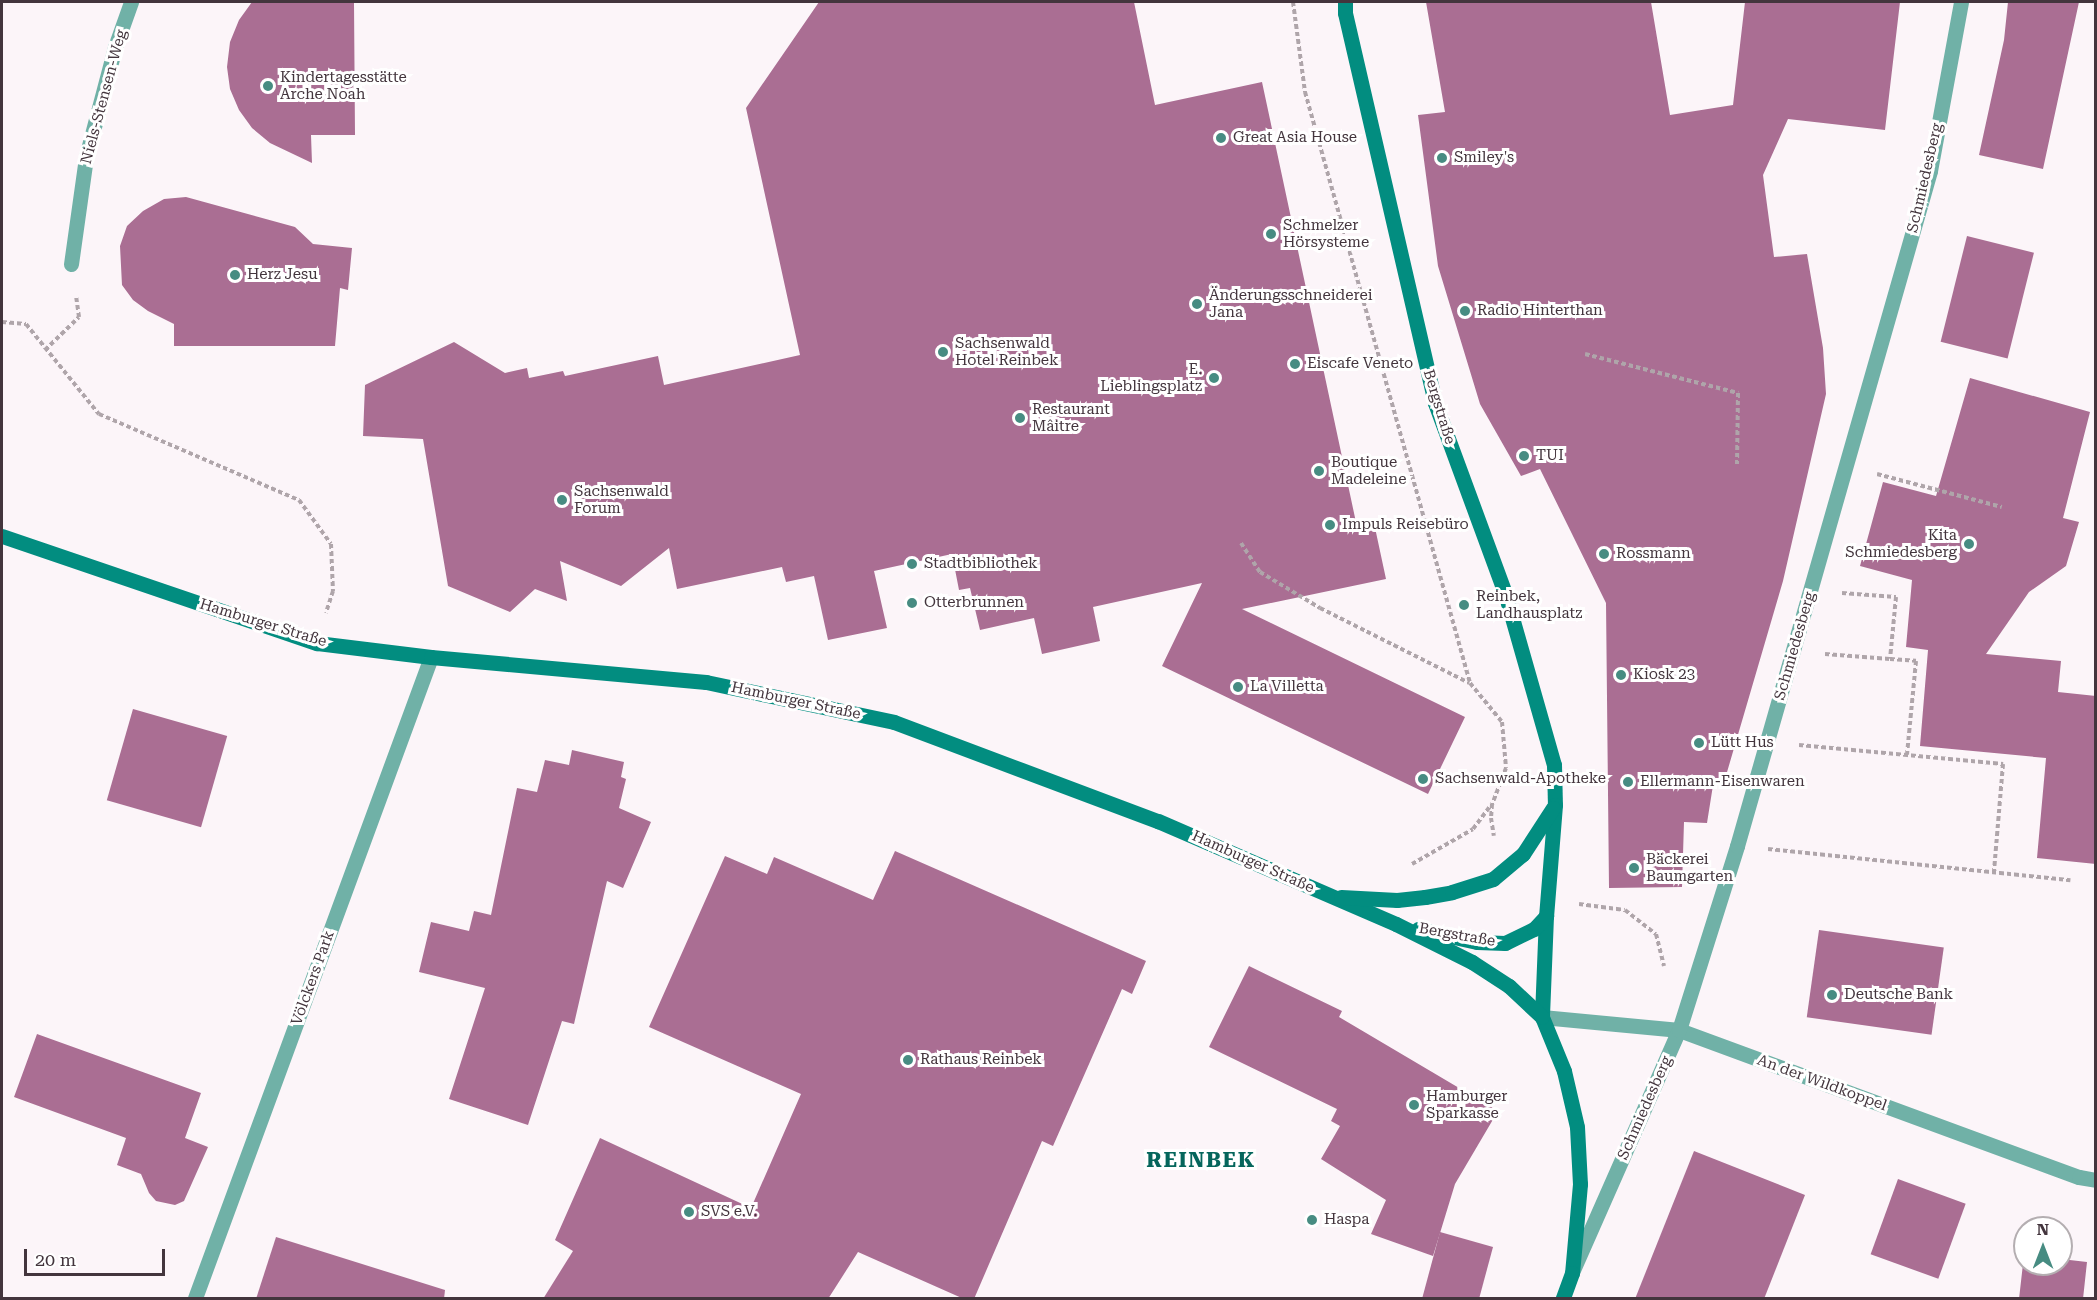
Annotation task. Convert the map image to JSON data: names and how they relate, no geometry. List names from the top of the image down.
{
  "streets": {
    "main road": ["Bergstraße", "Hamburger Straße"],
    "street": [
      "Niels-Stensen-Weg",
      "Schmiedesberg",
      "Völckers Park",
      "An der Wildkoppel"
    ]
  },
  "crossings": [
    ["Schmiedesberg", "An der Wildkoppel"],
    ["Bergstraße", "Hamburger Straße"],
    ["Bergstraße", "An der Wildkoppel"],
    ["Hamburger Straße", "Völckers Park"],
    ["Hamburger Straße", "An der Wildkoppel"]
  ],
  "districts": ["REINBEK"],
  "places": [
    "Kindertagesstätte Arche Noah",
    "Great Asia House",
    "Smiley's",
    "Schmelzer Hörsysteme",
    "Herz Jesu",
    "Änderungsschneiderei Jana",
    "Radio Hinterthan",
    "Sachsenwald Hotel Reinbek",
    "Eiscafe Veneto",
    "E. Lieblingsplatz",
    "Restaurant Mâitre",
    "TUI",
    "Boutique Madeleine",
    "Sachsenwald Forum",
    "Impuls Reisebüro",
    "Kita Schmiedesberg",
    "Rossmann",
    "Stadtbibliothek",
    "Otterbrunnen",
    "Reinbek, Landhausplatz",
    "Kiosk 23",
    "La Villetta",
    "Lütt Hus",
    "Sachsenwald-Apotheke",
    "Ellermann-Eisenwaren",
    "Bäckerei Baumgarten",
    "Deutsche Bank",
    "Rathaus Reinbek",
    "Hamburger Sparkasse",
    "SVS e.V.",
    "Haspa"
  ],
  "scale_bar": "20 m",
  "north": "top"
}
